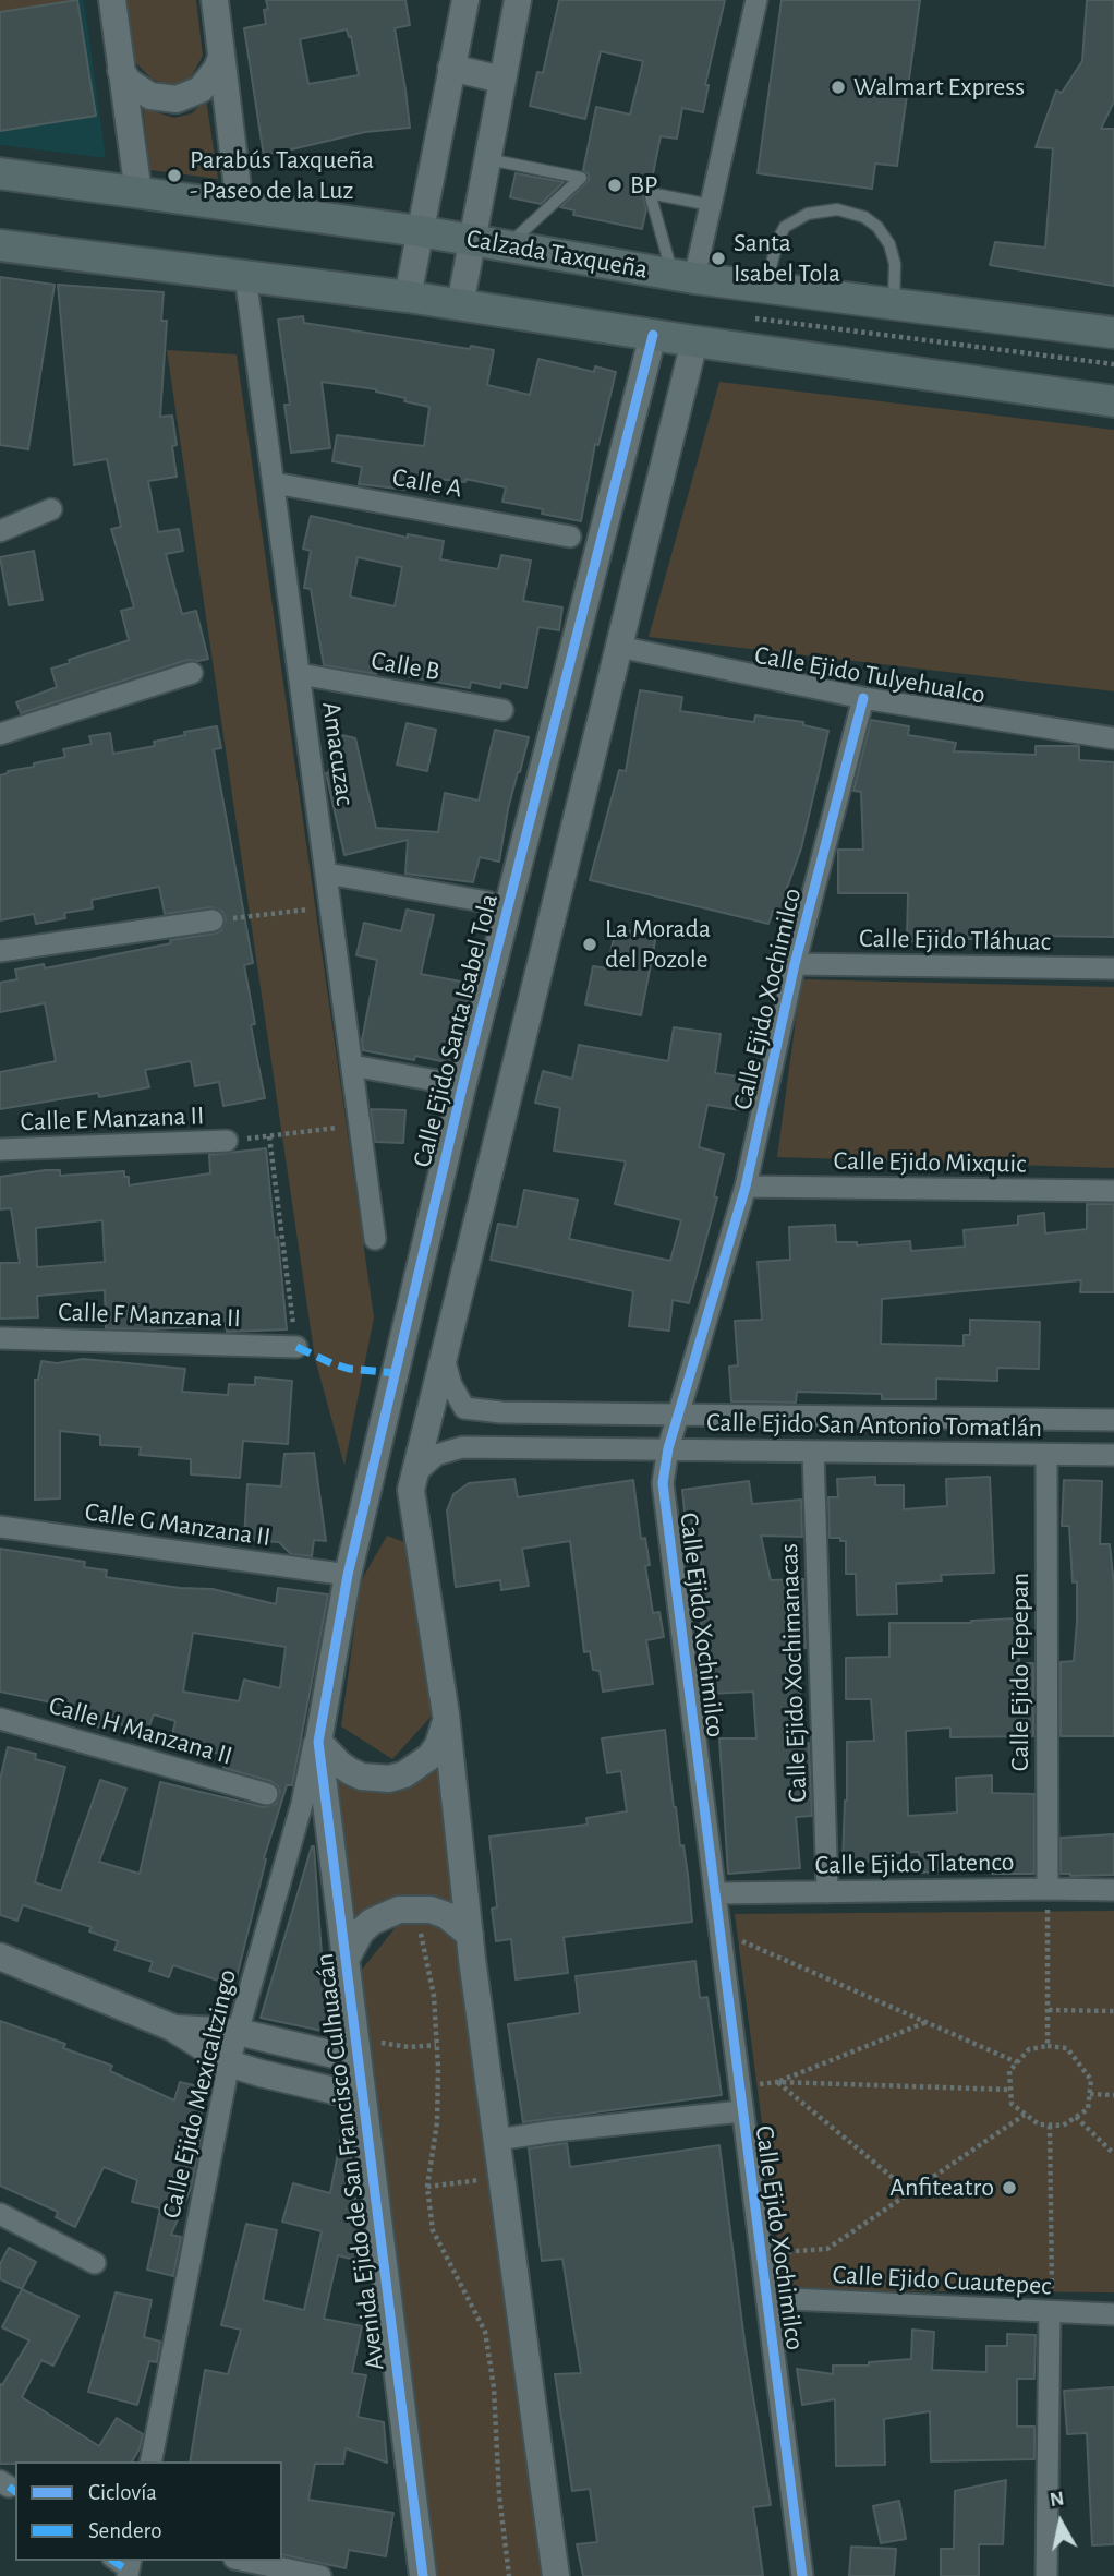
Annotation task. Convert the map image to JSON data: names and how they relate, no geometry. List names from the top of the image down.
{
  "streets": {
    "main road": ["Calzada Taxqueña"],
    "street": [
      "Calle A",
      "Calle B",
      "Calle Ejido Tulyehualco",
      "Amacuzac",
      "Calle Ejido Tláhuac",
      "Calle Ejido Xochimilco",
      "Calle Ejido Santa Isabel Tola",
      "Calle E Manzana II",
      "Calle Ejido Mixquic",
      "Calle F Manzana II",
      "Calle Ejido San Antonio Tomatlán",
      "Calle G Manzana II",
      "Calle Ejido Tepepan",
      "Calle Ejido Xochimanacas",
      "Calle H Manzana II",
      "Calle Ejido Tlatenco",
      "Calle Ejido Mexicaltzingo",
      "Avenida Ejido de San Francisco Culhuacán",
      "Calle Ejido Cuautepec"
    ]
  },
  "crossings": [
    ["Calle A", "Amacuzac"],
    ["Calle B", "Amacuzac"],
    ["Calle Ejido Tulyehualco", "Calle Ejido Xochimilco"],
    ["Calle Ejido Tláhuac", "Calle Ejido Xochimilco"],
    ["Calle Ejido Xochimilco", "Calle Ejido Mixquic"],
    ["Calle Ejido Xochimilco", "Calle Ejido San Antonio Tomatlán"],
    ["Calle Ejido Xochimilco", "Calle Ejido Tlatenco"],
    ["Calle Ejido Xochimilco", "Calle Ejido Cuautepec"],
    ["Calle Ejido Santa Isabel Tola", "Calle G Manzana II"],
    ["Calle Ejido Santa Isabel Tola", "Calle Ejido Mexicaltzingo"],
    ["Calle Ejido Santa Isabel Tola", "Avenida Ejido de San Francisco Culhuacán"],
    ["Calle Ejido San Antonio Tomatlán", "Calle Ejido Tepepan"],
    ["Calle Ejido San Antonio Tomatlán", "Calle Ejido Xochimanacas"],
    ["Calle Ejido Tepepan", "Calle Ejido Tlatenco"],
    ["Calle Ejido Xochimanacas", "Calle Ejido Tlatenco"],
    ["Calle Ejido Mexicaltzingo", "Avenida Ejido de San Francisco Culhuacán"]
  ],
  "places": [
    "Walmart Express",
    "Parabús Taxqueña - Paseo de la Luz",
    "BP",
    "Santa Isabel Tola",
    "La Morada del Pozole",
    "Anfiteatro"
  ],
  "legend": ["Ciclovía", "Sendero"],
  "north": "top"
}
